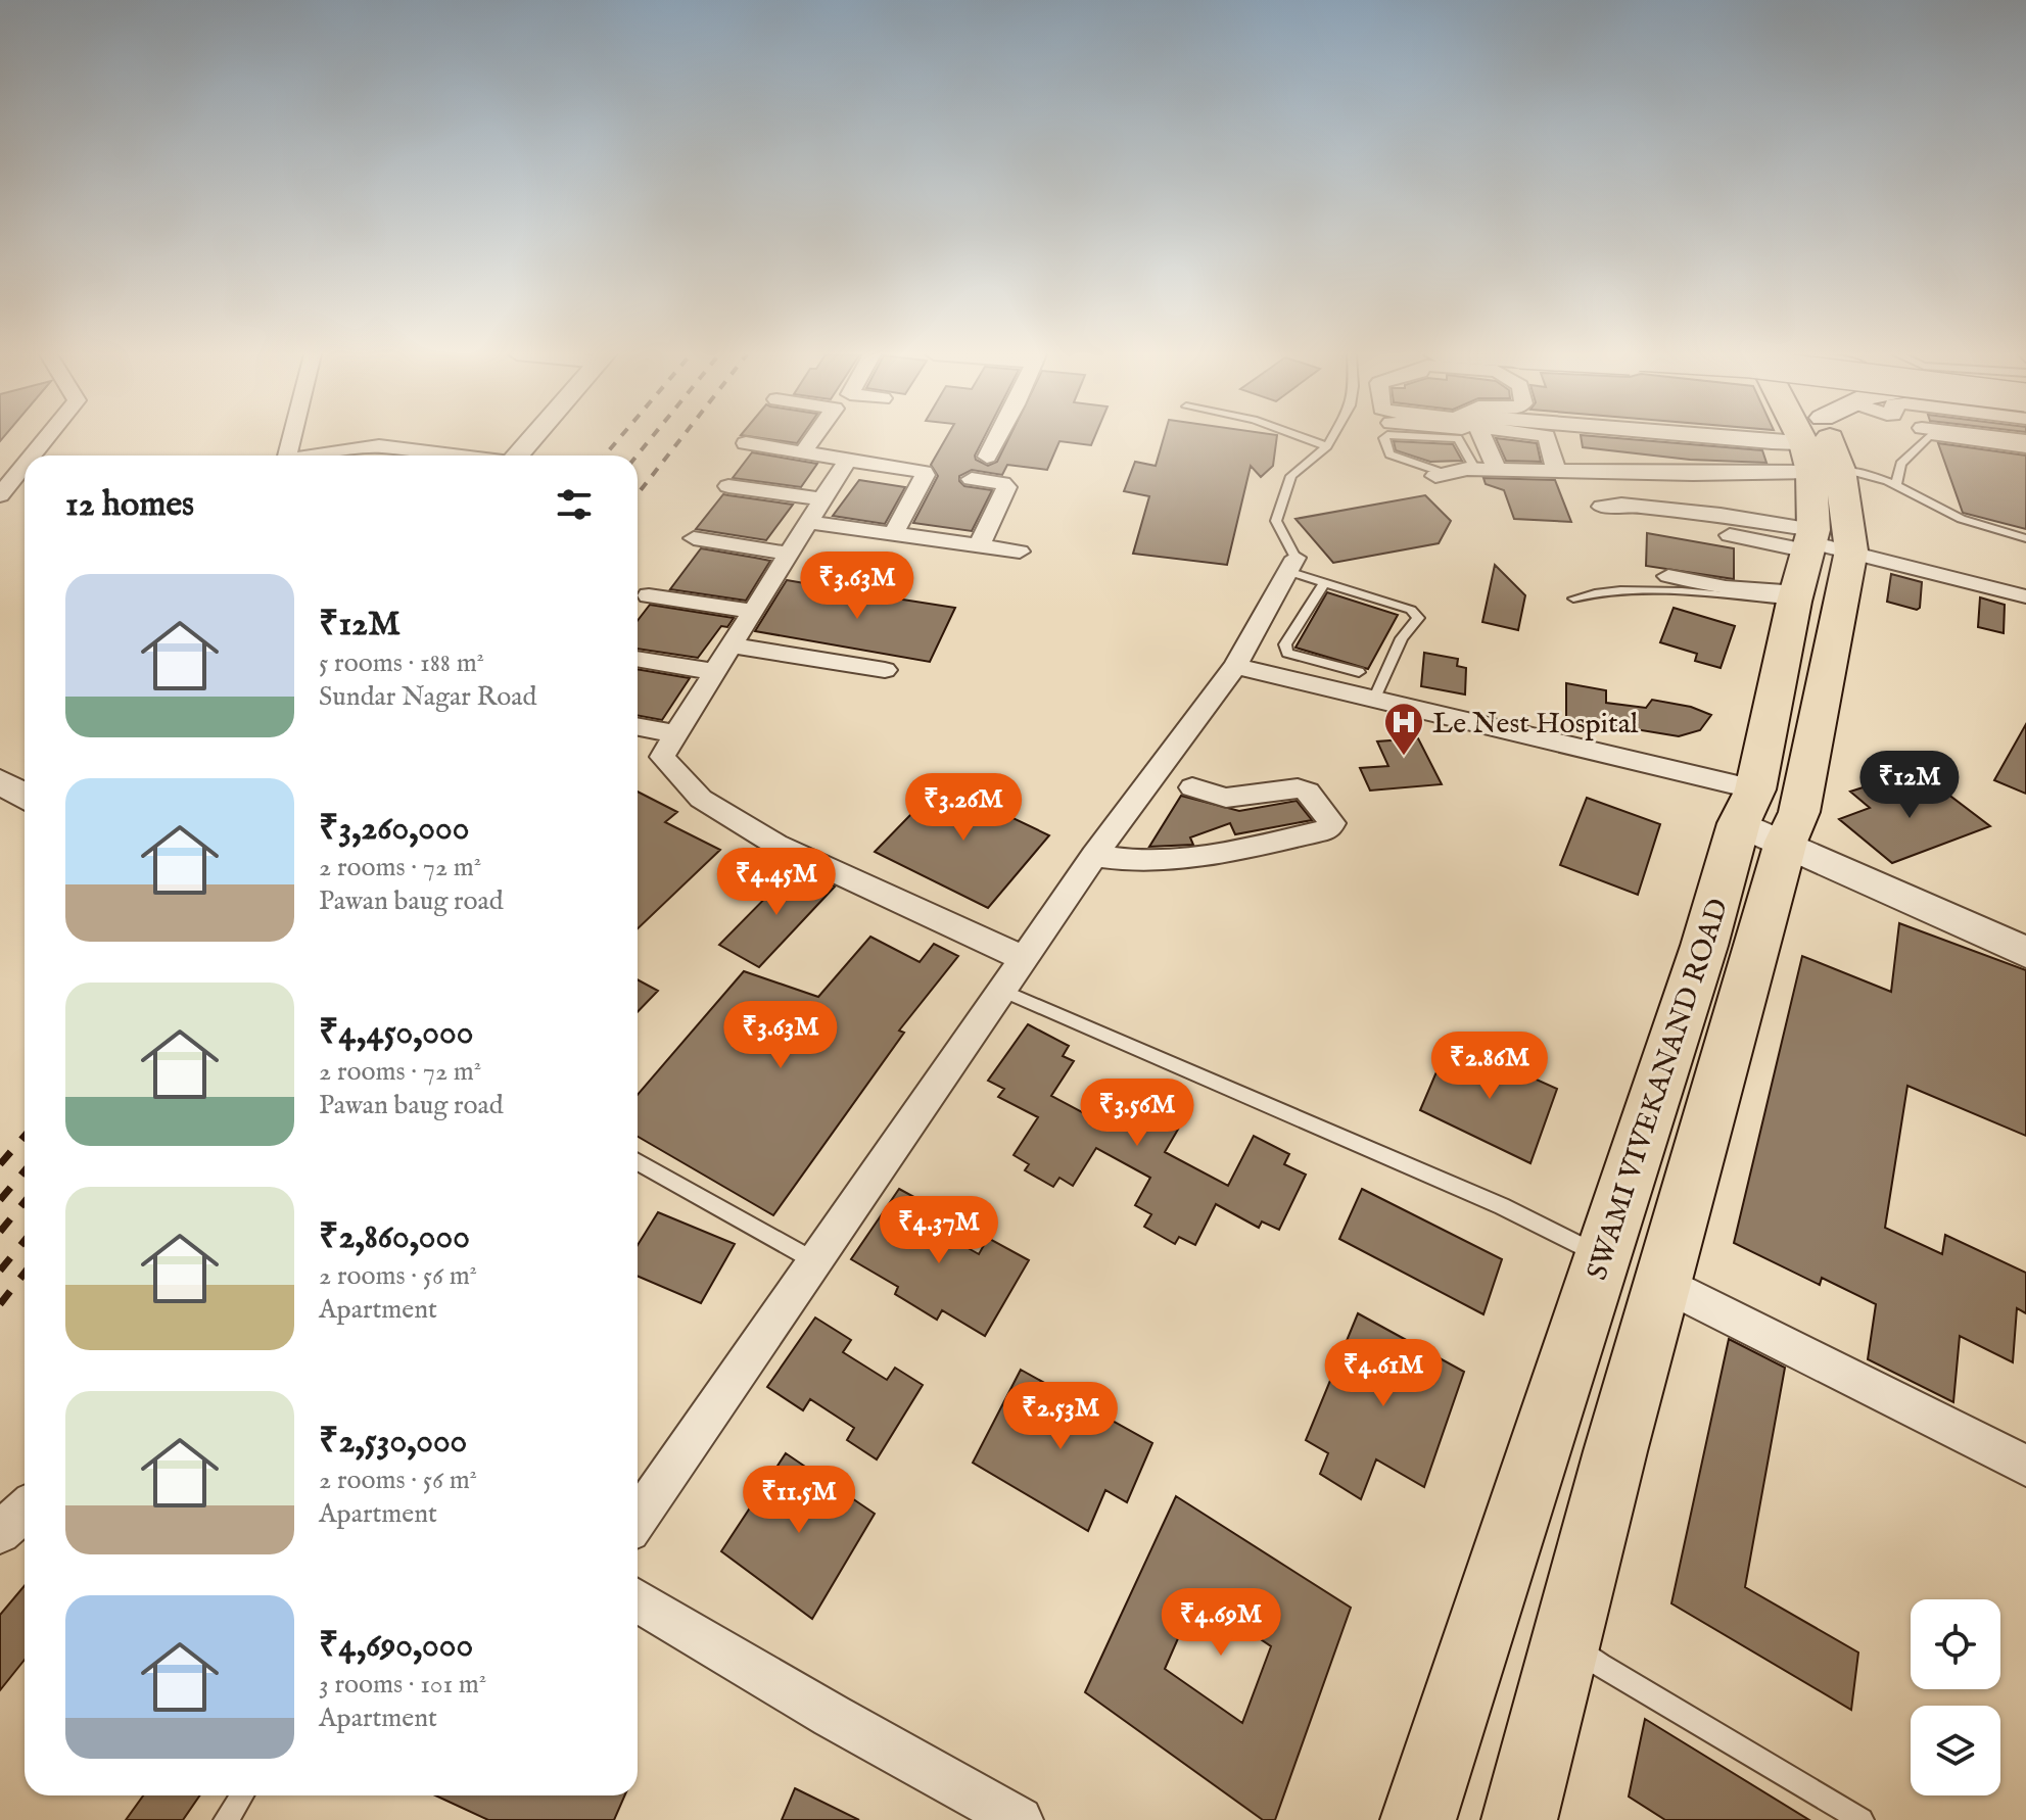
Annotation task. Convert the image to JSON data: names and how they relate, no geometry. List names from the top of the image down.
{
  "streets": {
    "main road": ["SWAMI VIVEKANAND ROAD"]
  },
  "places": {
    "hospital": ["Le Nest Hospital"]
  },
  "page": {
    "heading": "12 homes",
    "price": [
      "₹3.63M",
      "₹12M",
      "₹3.26M",
      "₹4.45M",
      "₹3.63M",
      "₹2.86M",
      "₹3.56M",
      "₹4.37M",
      "₹4.61M",
      "₹2.53M",
      "₹11.5M",
      "₹4.69M"
    ],
    "list": [
      {
        "name": "₹12M",
        "note": "5 rooms · 188 m² · Sundar Nagar Road"
      },
      {
        "name": "₹3,260,000",
        "note": "2 rooms · 72 m² · Pawan baug road"
      },
      {
        "name": "₹4,450,000",
        "note": "2 rooms · 72 m² · Pawan baug road"
      },
      {
        "name": "₹2,860,000",
        "note": "2 rooms · 56 m² · Apartment"
      },
      {
        "name": "₹2,530,000",
        "note": "2 rooms · 56 m² · Apartment"
      },
      {
        "name": "₹4,690,000",
        "note": "3 rooms · 101 m² · Apartment"
      }
    ]
  }
}
